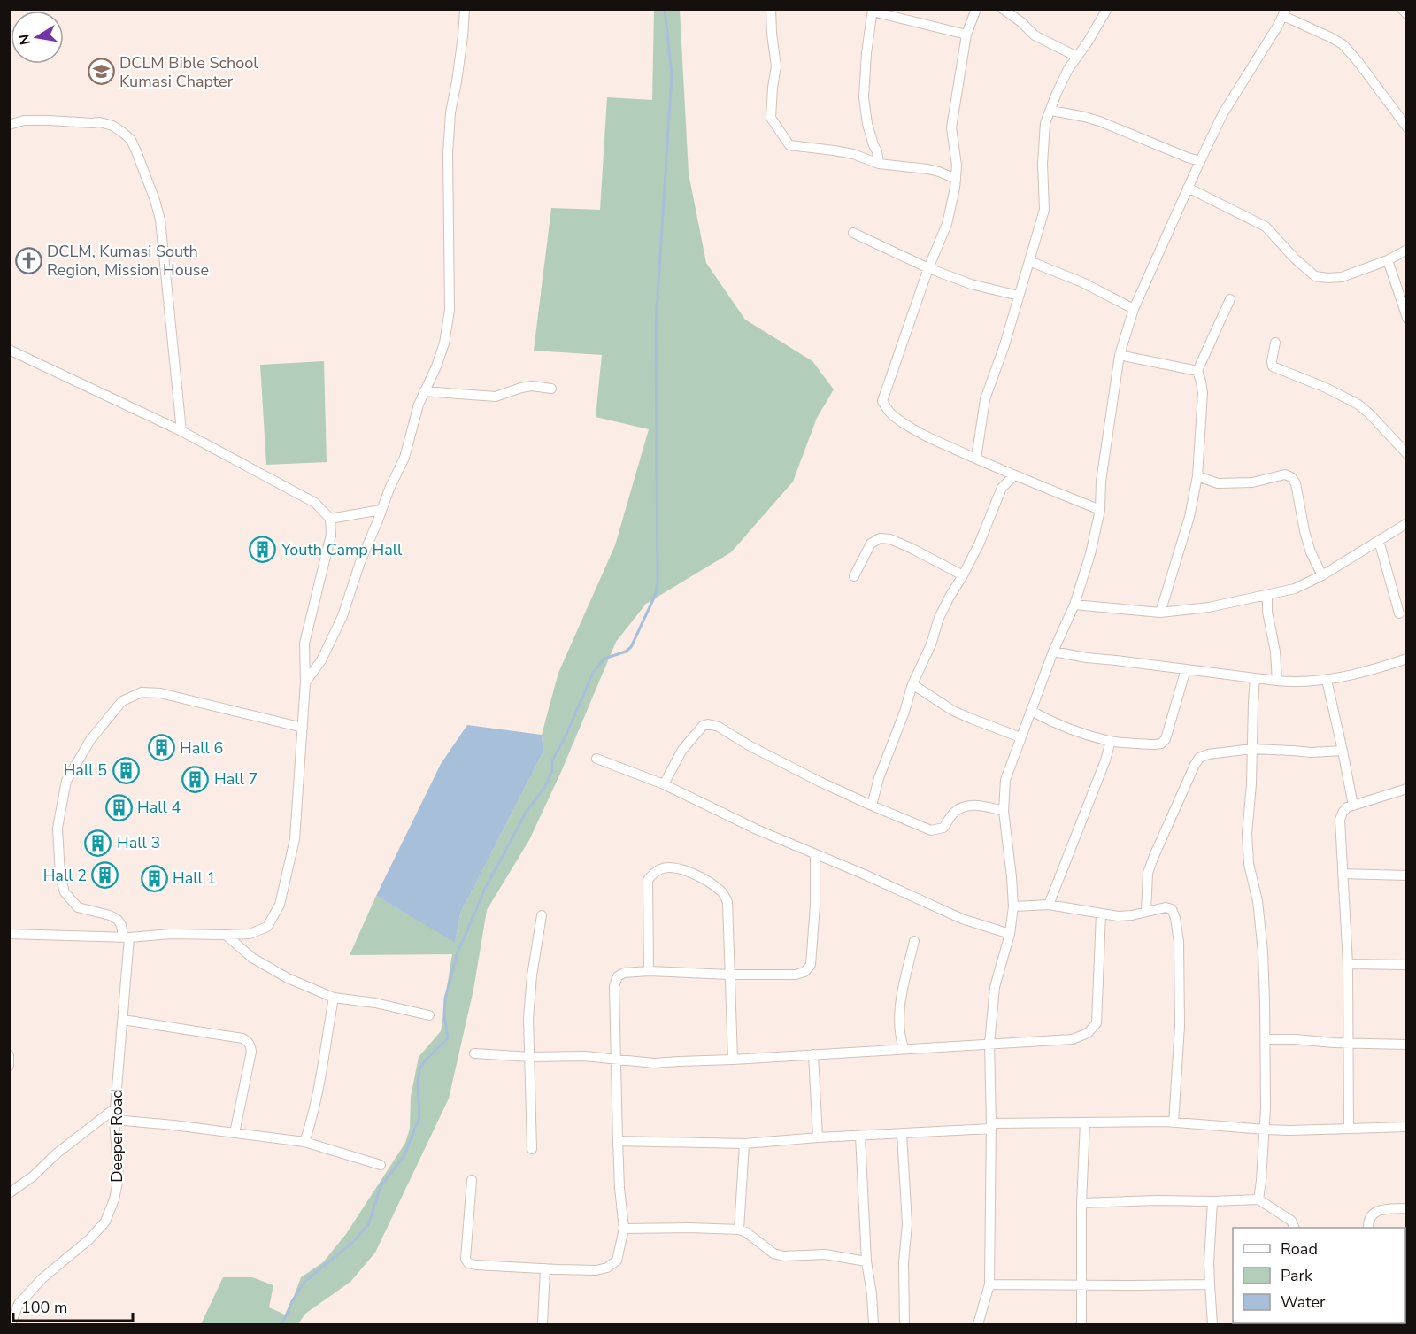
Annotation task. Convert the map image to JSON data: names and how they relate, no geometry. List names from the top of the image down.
{
  "streets": {
    "street": ["Deeper Road"]
  },
  "places": {
    "school or university": ["DCLM Bible School Kumasi Chapter"],
    "church": ["DCLM, Kumasi South Region, Mission House"],
    "building": [
      "Youth Camp Hall",
      "Hall 6",
      "Hall 5",
      "Hall 7",
      "Hall 4",
      "Hall 3",
      "Hall 2",
      "Hall 1"
    ]
  },
  "legend": ["Road", "Park", "Water"],
  "scale_bar": "100 m",
  "north": "left"
}
